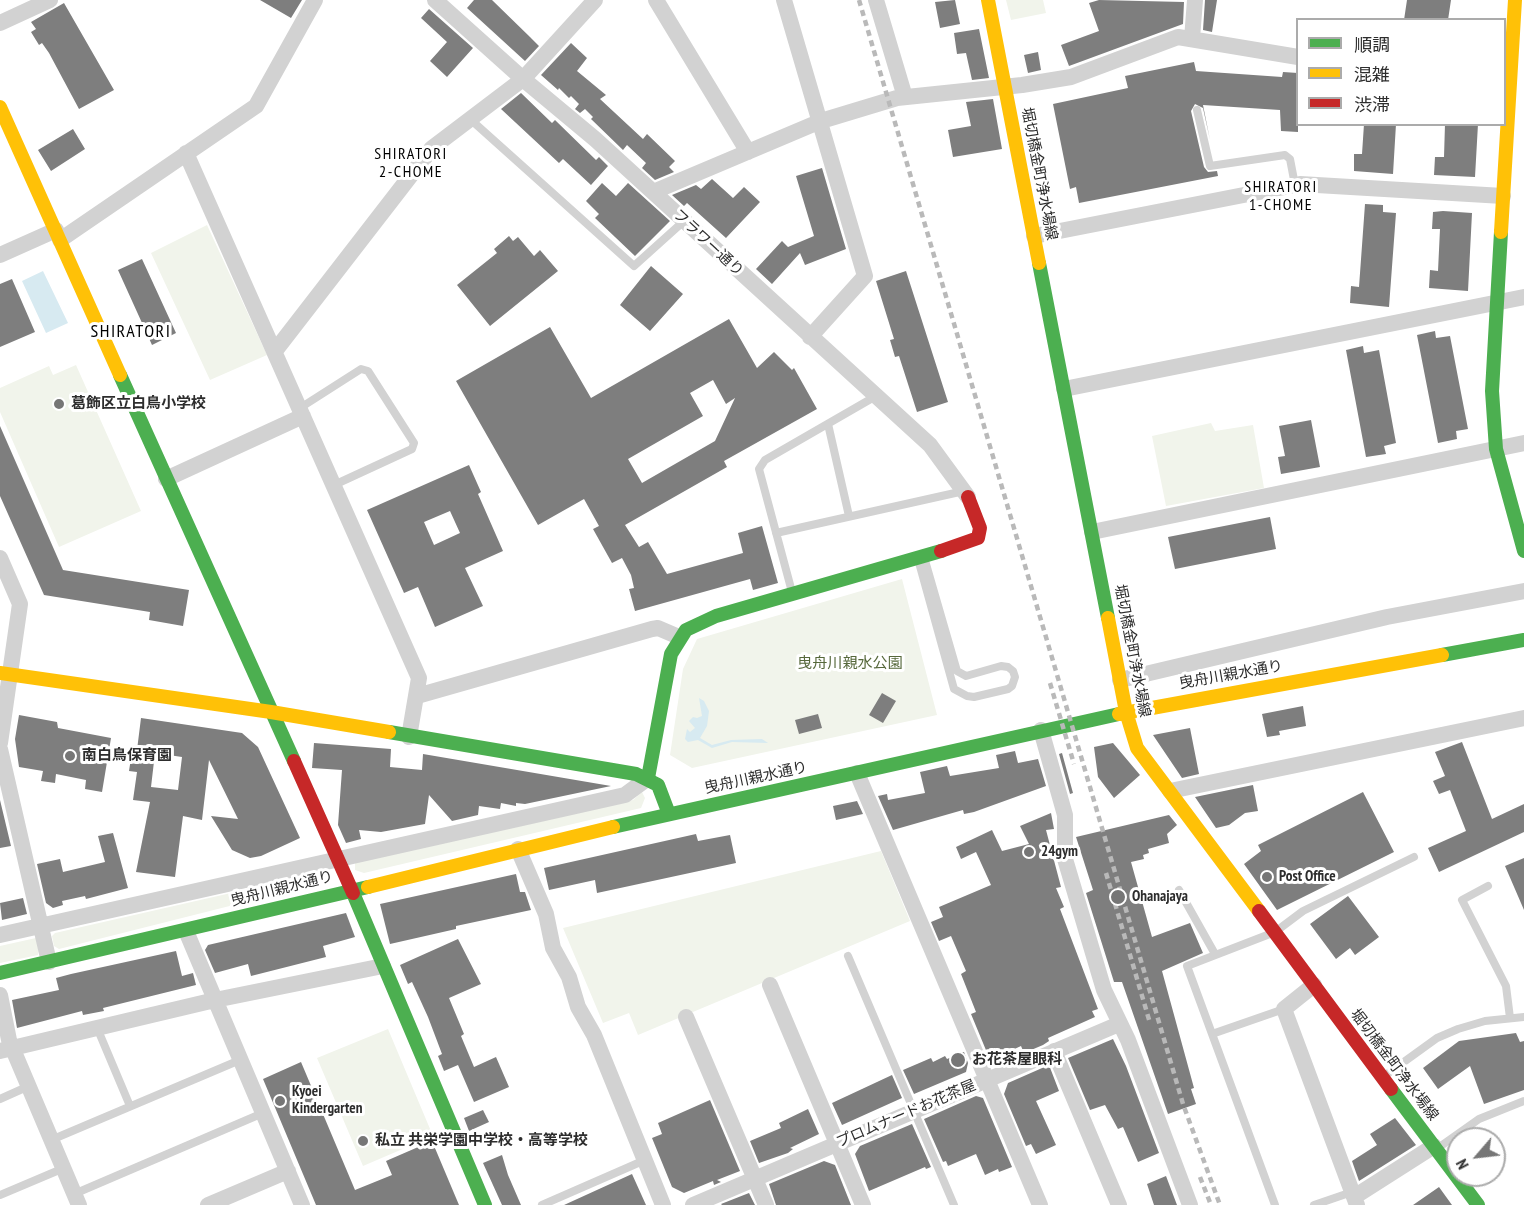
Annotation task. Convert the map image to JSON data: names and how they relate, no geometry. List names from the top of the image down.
{
  "streets": {
    "street": [
      "堀切橋金町浄水場線",
      "フラワー通り",
      "曳舟川親水通り",
      "プロムナードお花茶屋"
    ]
  },
  "crossings": [
    ["堀切橋金町浄水場線", "曳舟川親水通り"]
  ],
  "districts": ["SHIRATORI 2-CHOME", "SHIRATORI 1-CHOME", "SHIRATORI"],
  "parks": ["曳舟川親水公園"],
  "places": [
    "葛飾区立白鳥小学校",
    "南白鳥保育園",
    "24gym",
    "Post Office",
    "Ohanajaya",
    "お花茶屋眼科",
    "Kyoei Kindergarten",
    "私立 共栄学園中学校・高等学校"
  ],
  "legend": ["順調", "混雑", "渋滞"],
  "north": "bottom left"
}
